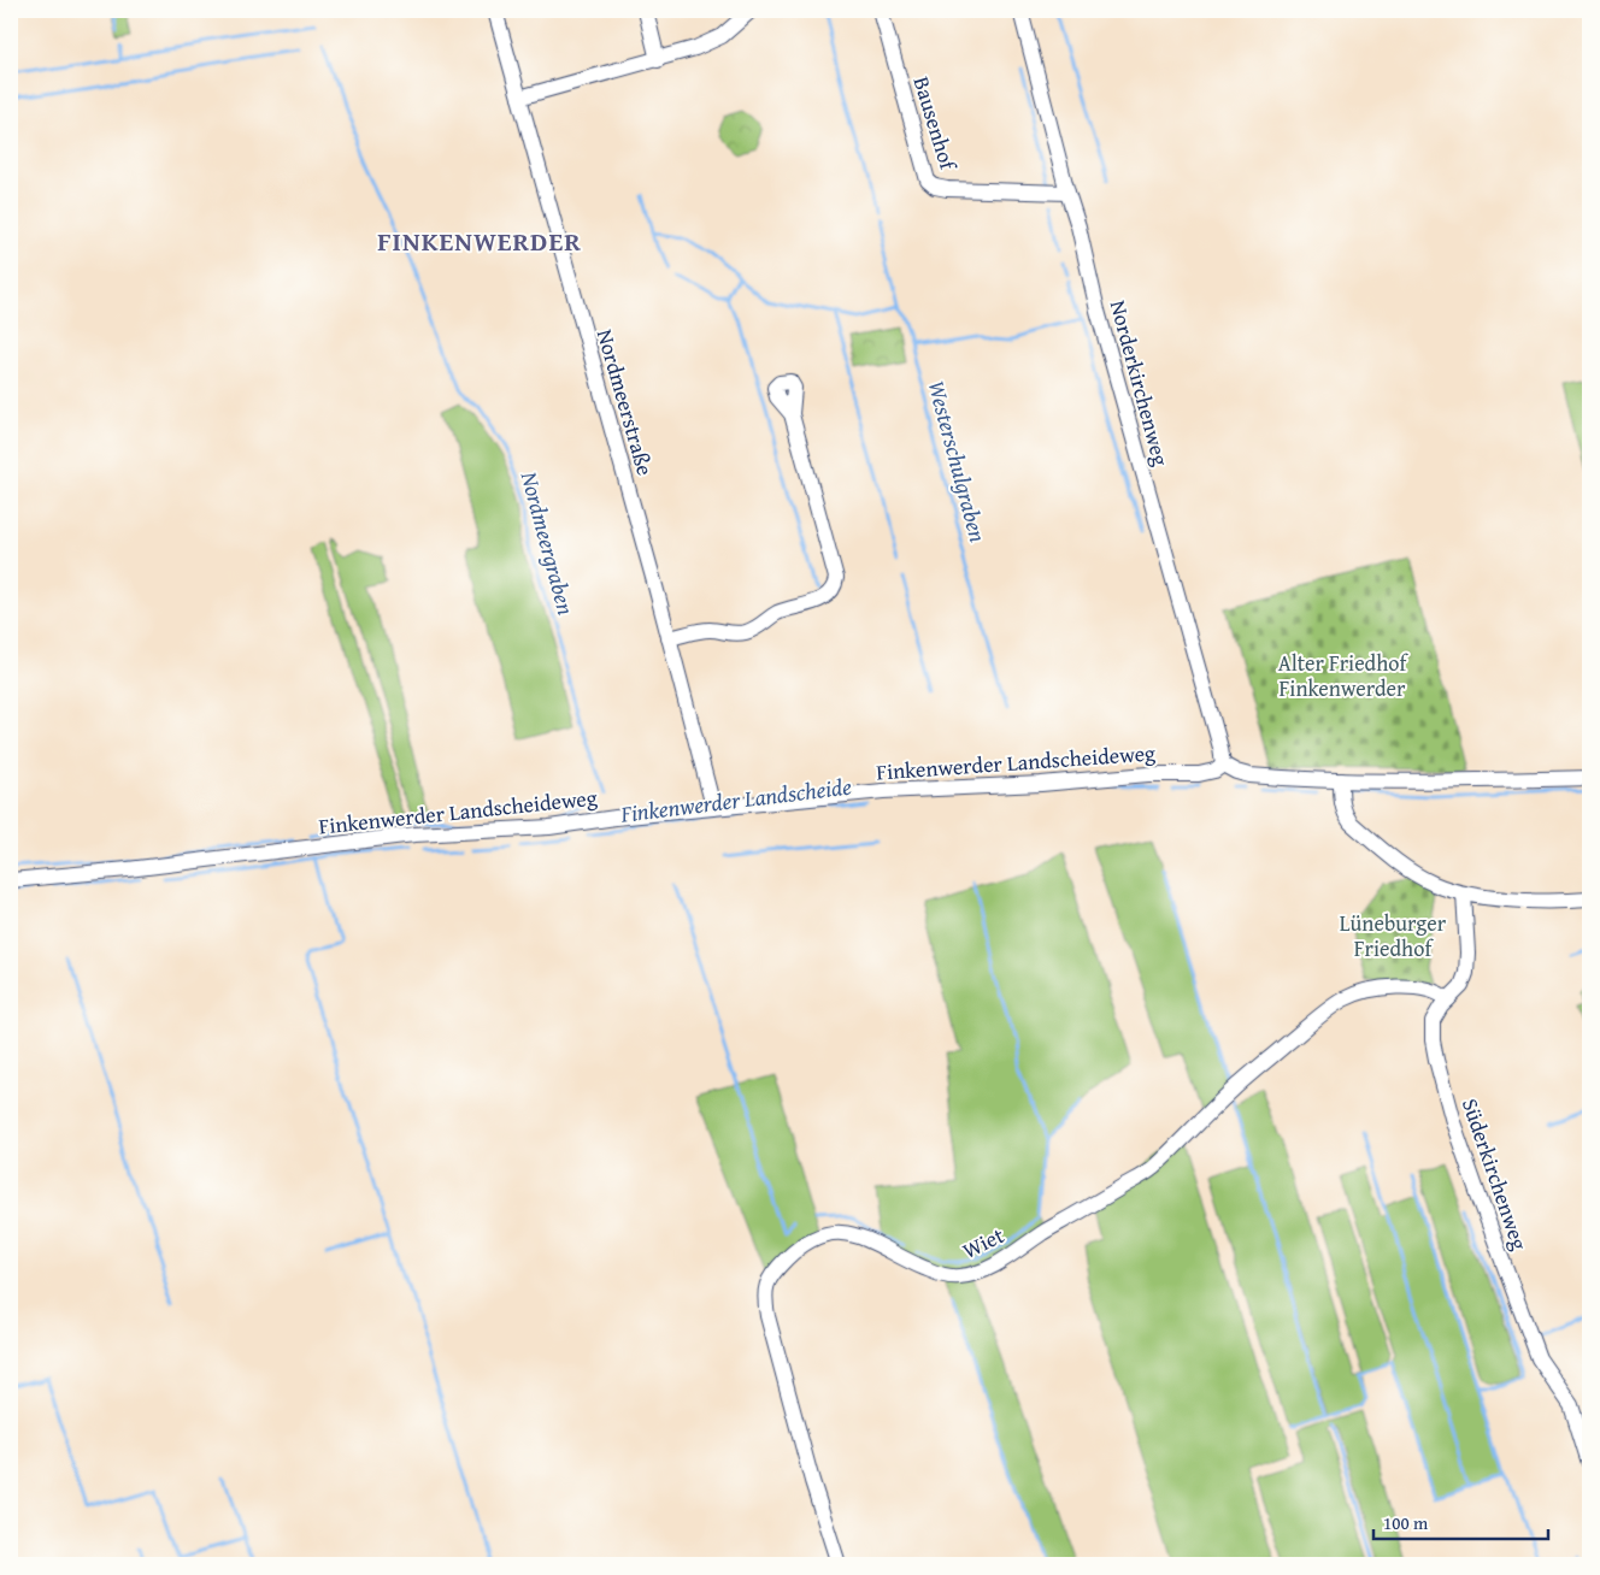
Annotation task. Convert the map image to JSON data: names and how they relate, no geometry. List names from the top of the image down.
{
  "streets": {
    "street": [
      "Bausenhof",
      "Norderkirchenweg",
      "Nordmeerstraße",
      "Finkenwerder Landscheideweg",
      "Süderkirchenweg",
      "Wiet"
    ]
  },
  "crossings": [
    ["Bausenhof", "Norderkirchenweg"],
    ["Norderkirchenweg", "Finkenwerder Landscheideweg"],
    ["Nordmeerstraße", "Finkenwerder Landscheideweg"],
    ["Süderkirchenweg", "Wiet"]
  ],
  "districts": ["FINKENWERDER"],
  "water": ["Westerschulgraben", "Nordmeergraben", "Finkenwerder Landscheide"],
  "parks": ["Alter Friedhof Finkenwerder", "Lüneburger Friedhof"],
  "scale_bar": "100 m"
}
